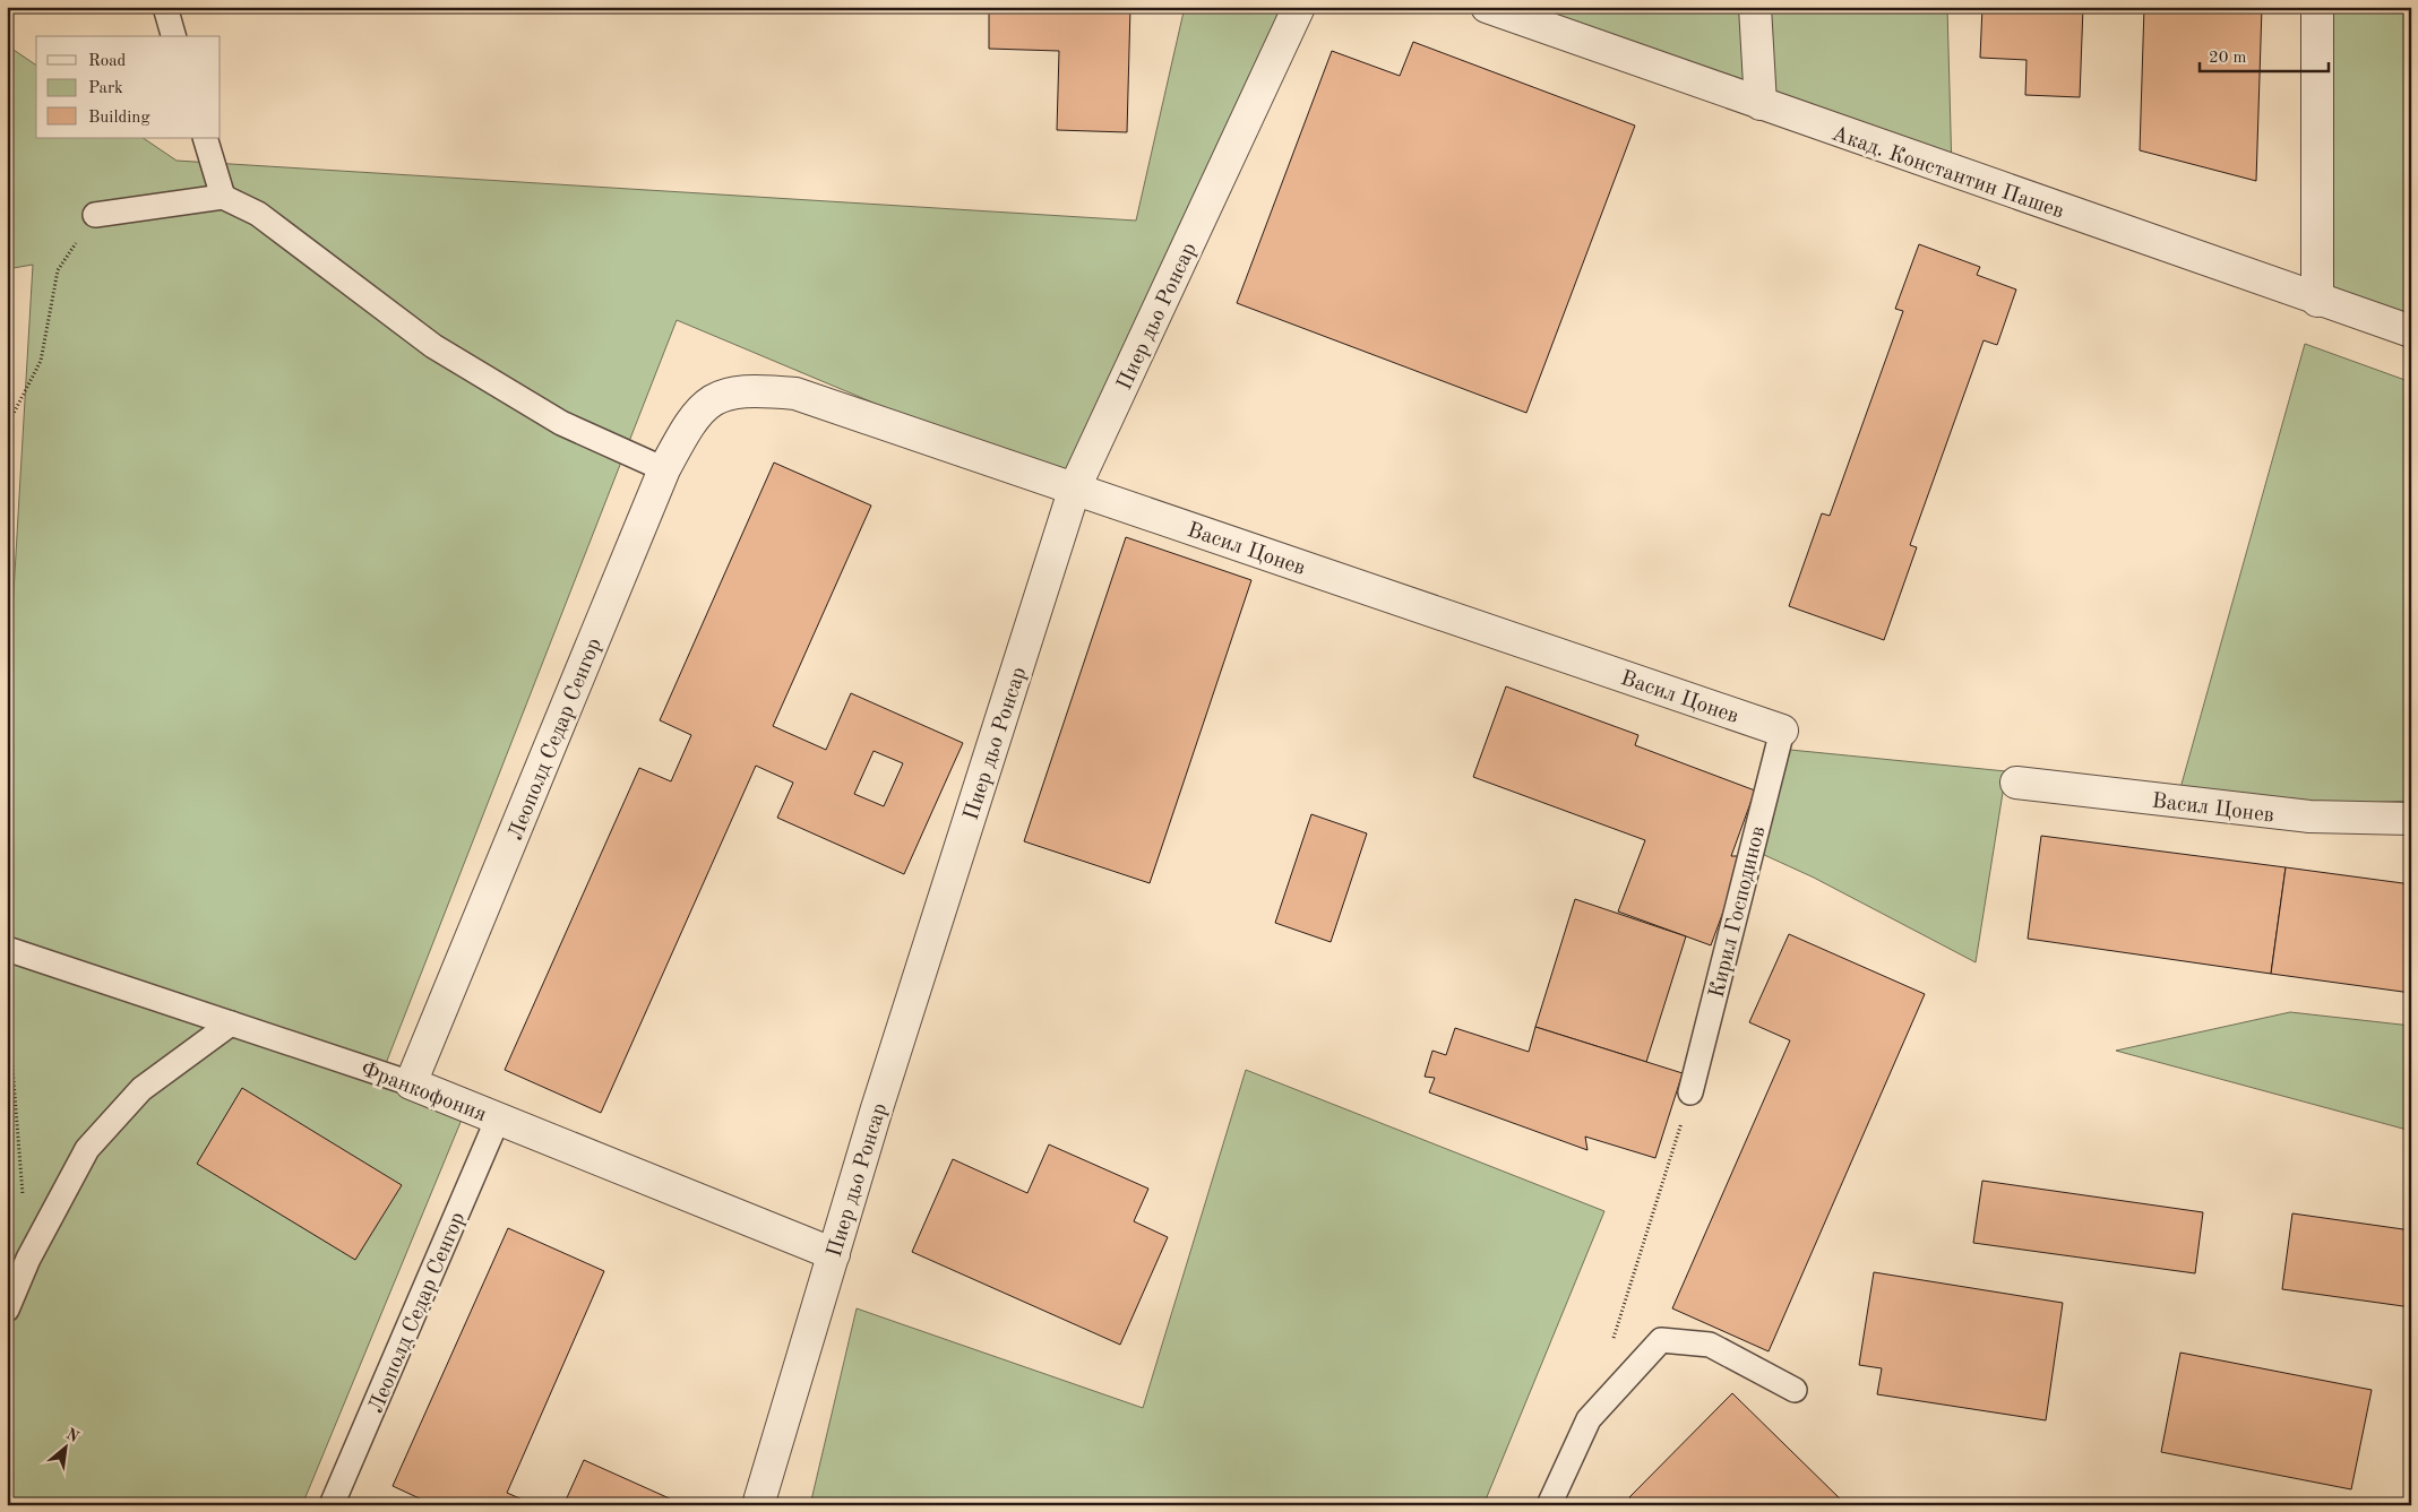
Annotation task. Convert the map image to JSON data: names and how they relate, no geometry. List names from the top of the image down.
{
  "streets": {
    "street": [
      "Акад. Константин Пашев",
      "Пиер дьо Ронсар",
      "Васил Цонев",
      "Леополд Седар Сенгор",
      "Франкофония"
    ],
    "lane": ["Кирил Господинов"]
  },
  "crossings": [
    ["Пиер дьо Ронсар", "Васил Цонев"],
    ["Пиер дьо Ронсар", "Франкофония"],
    ["Васил Цонев", "Леополд Седар Сенгор"],
    ["Васил Цонев", "Кирил Господинов"],
    ["Леополд Седар Сенгор", "Франкофония"]
  ],
  "legend": ["Road", "Park", "Building"],
  "scale_bar": "20 m",
  "north": "top right"
}
